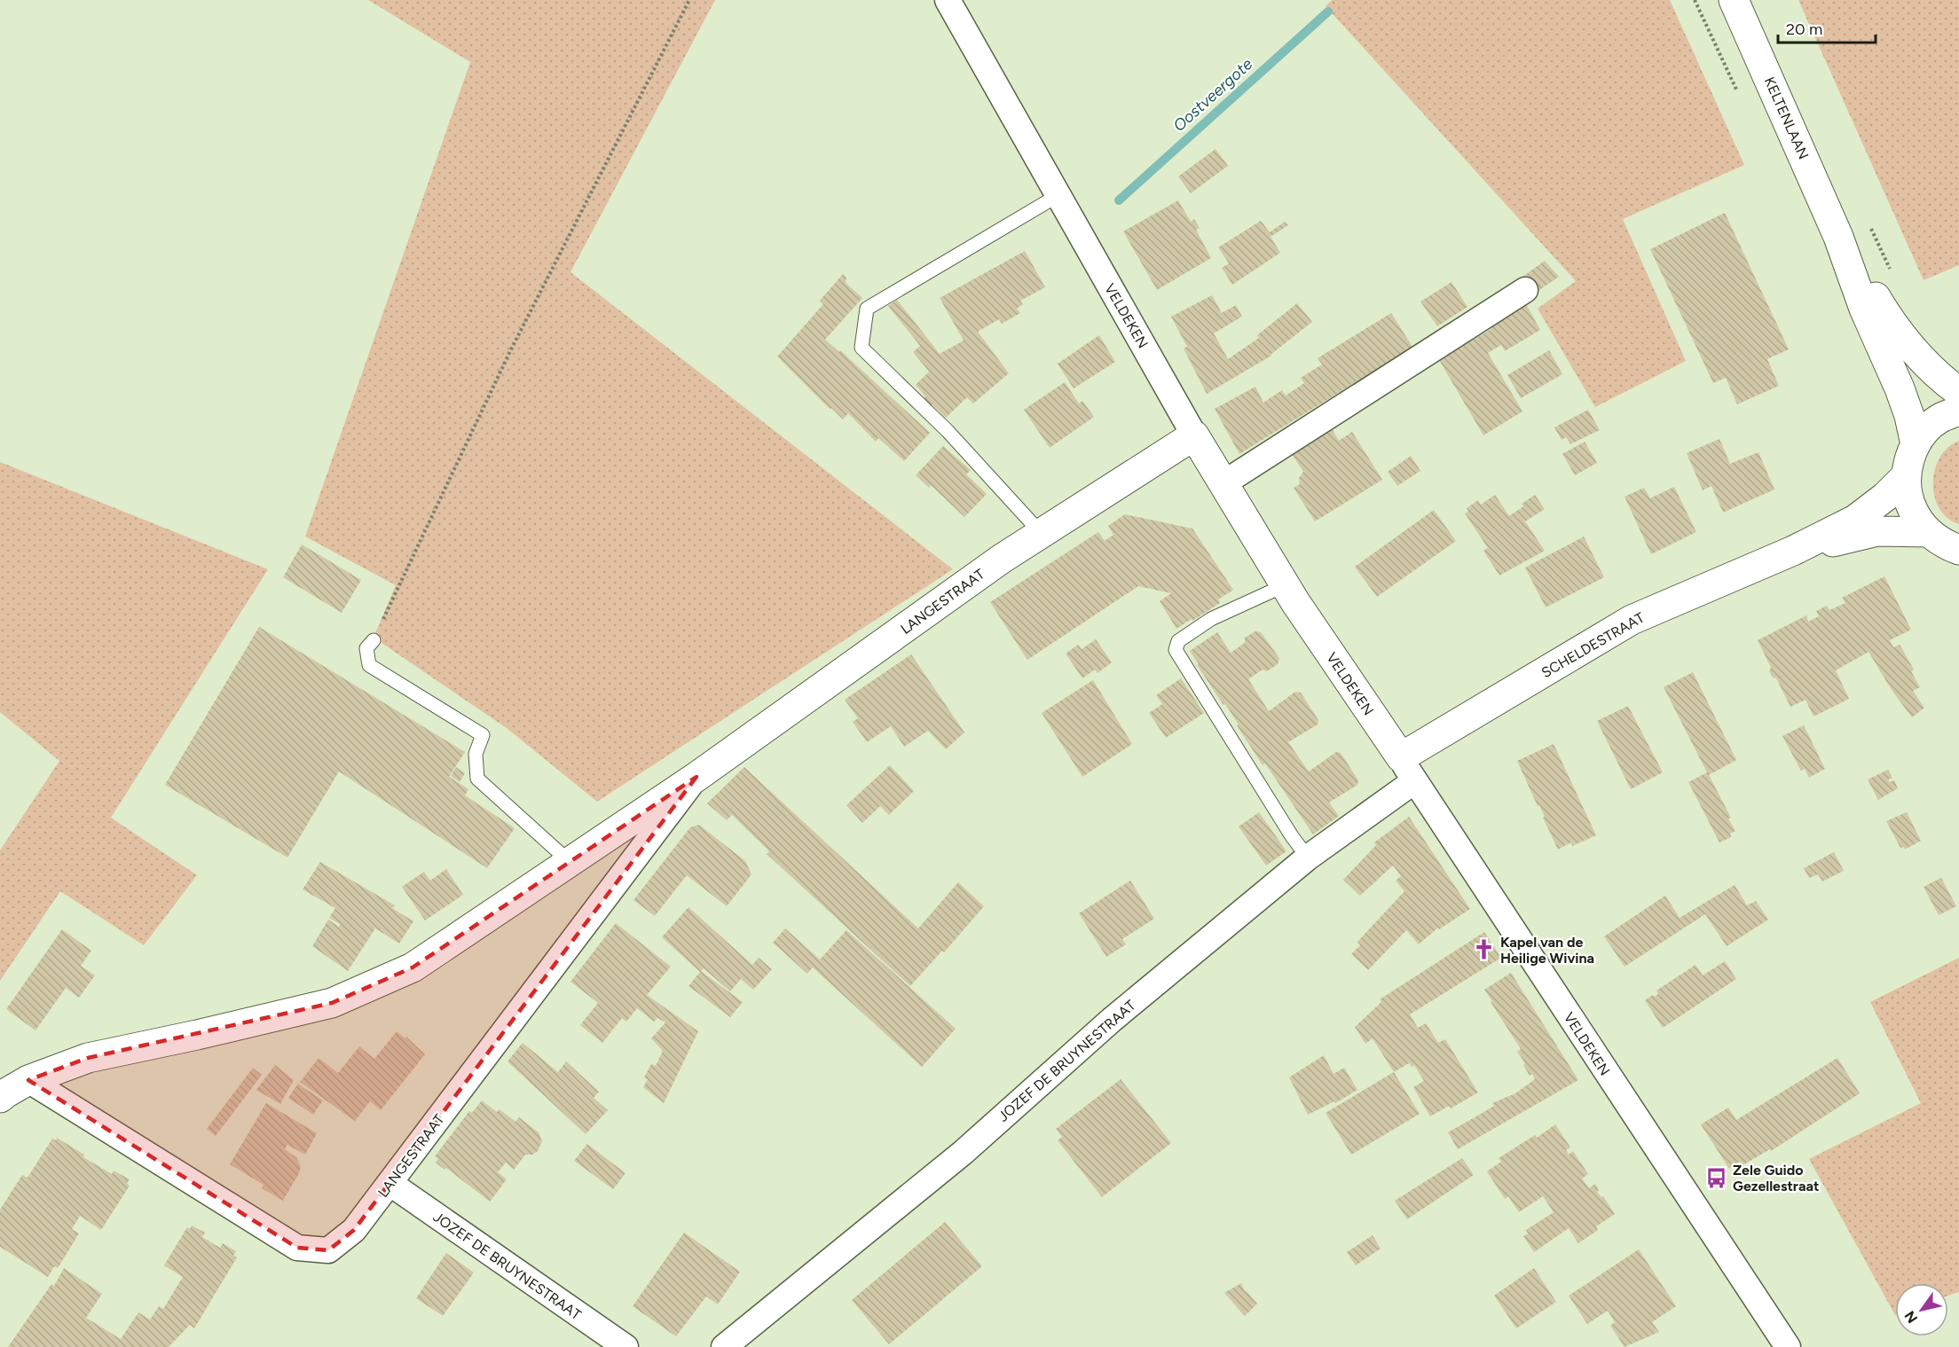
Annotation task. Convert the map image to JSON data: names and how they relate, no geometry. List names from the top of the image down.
{
  "streets": {
    "street": [
      "KELTENLAAN",
      "VELDEKEN",
      "LANGESTRAAT",
      "SCHELDESTRAAT",
      "JOZEF DE BRUYNESTRAAT"
    ]
  },
  "crossings": [
    ["VELDEKEN", "LANGESTRAAT"],
    ["VELDEKEN", "SCHELDESTRAAT"],
    ["VELDEKEN", "JOZEF DE BRUYNESTRAAT"],
    ["LANGESTRAAT", "JOZEF DE BRUYNESTRAAT"],
    ["SCHELDESTRAAT", "JOZEF DE BRUYNESTRAAT"]
  ],
  "water": ["Oostveergote"],
  "places": {
    "church": ["Kapel van de Heilige Wivina"],
    "bus stop": ["Zele Guido Gezellestraat"]
  },
  "scale_bar": "20 m",
  "north": "bottom left"
}
